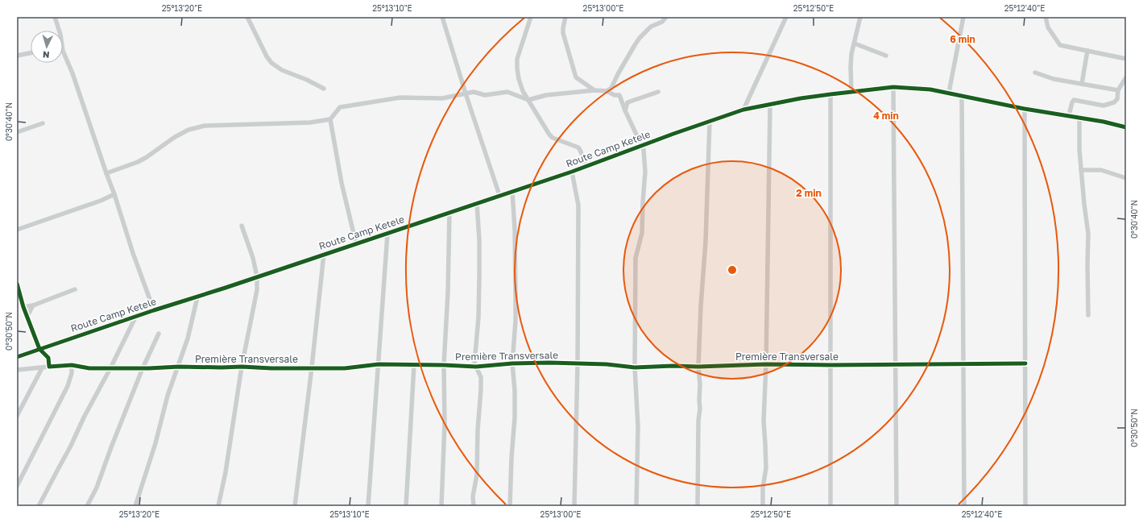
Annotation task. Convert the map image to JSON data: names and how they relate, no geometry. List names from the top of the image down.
{
  "streets": {
    "street": ["Route Camp Ketele", "Première Transversale"]
  },
  "north": "bottom",
  "coordinates": [
    "25°13'20\"E",
    "25°13'10\"E",
    "25°13'00\"E",
    "25°12'50\"E",
    "25°12'40\"E",
    "0°30'40\"N",
    "0°30'50\"N"
  ],
  "rings": ["6 min", "4 min", "2 min"]
}
